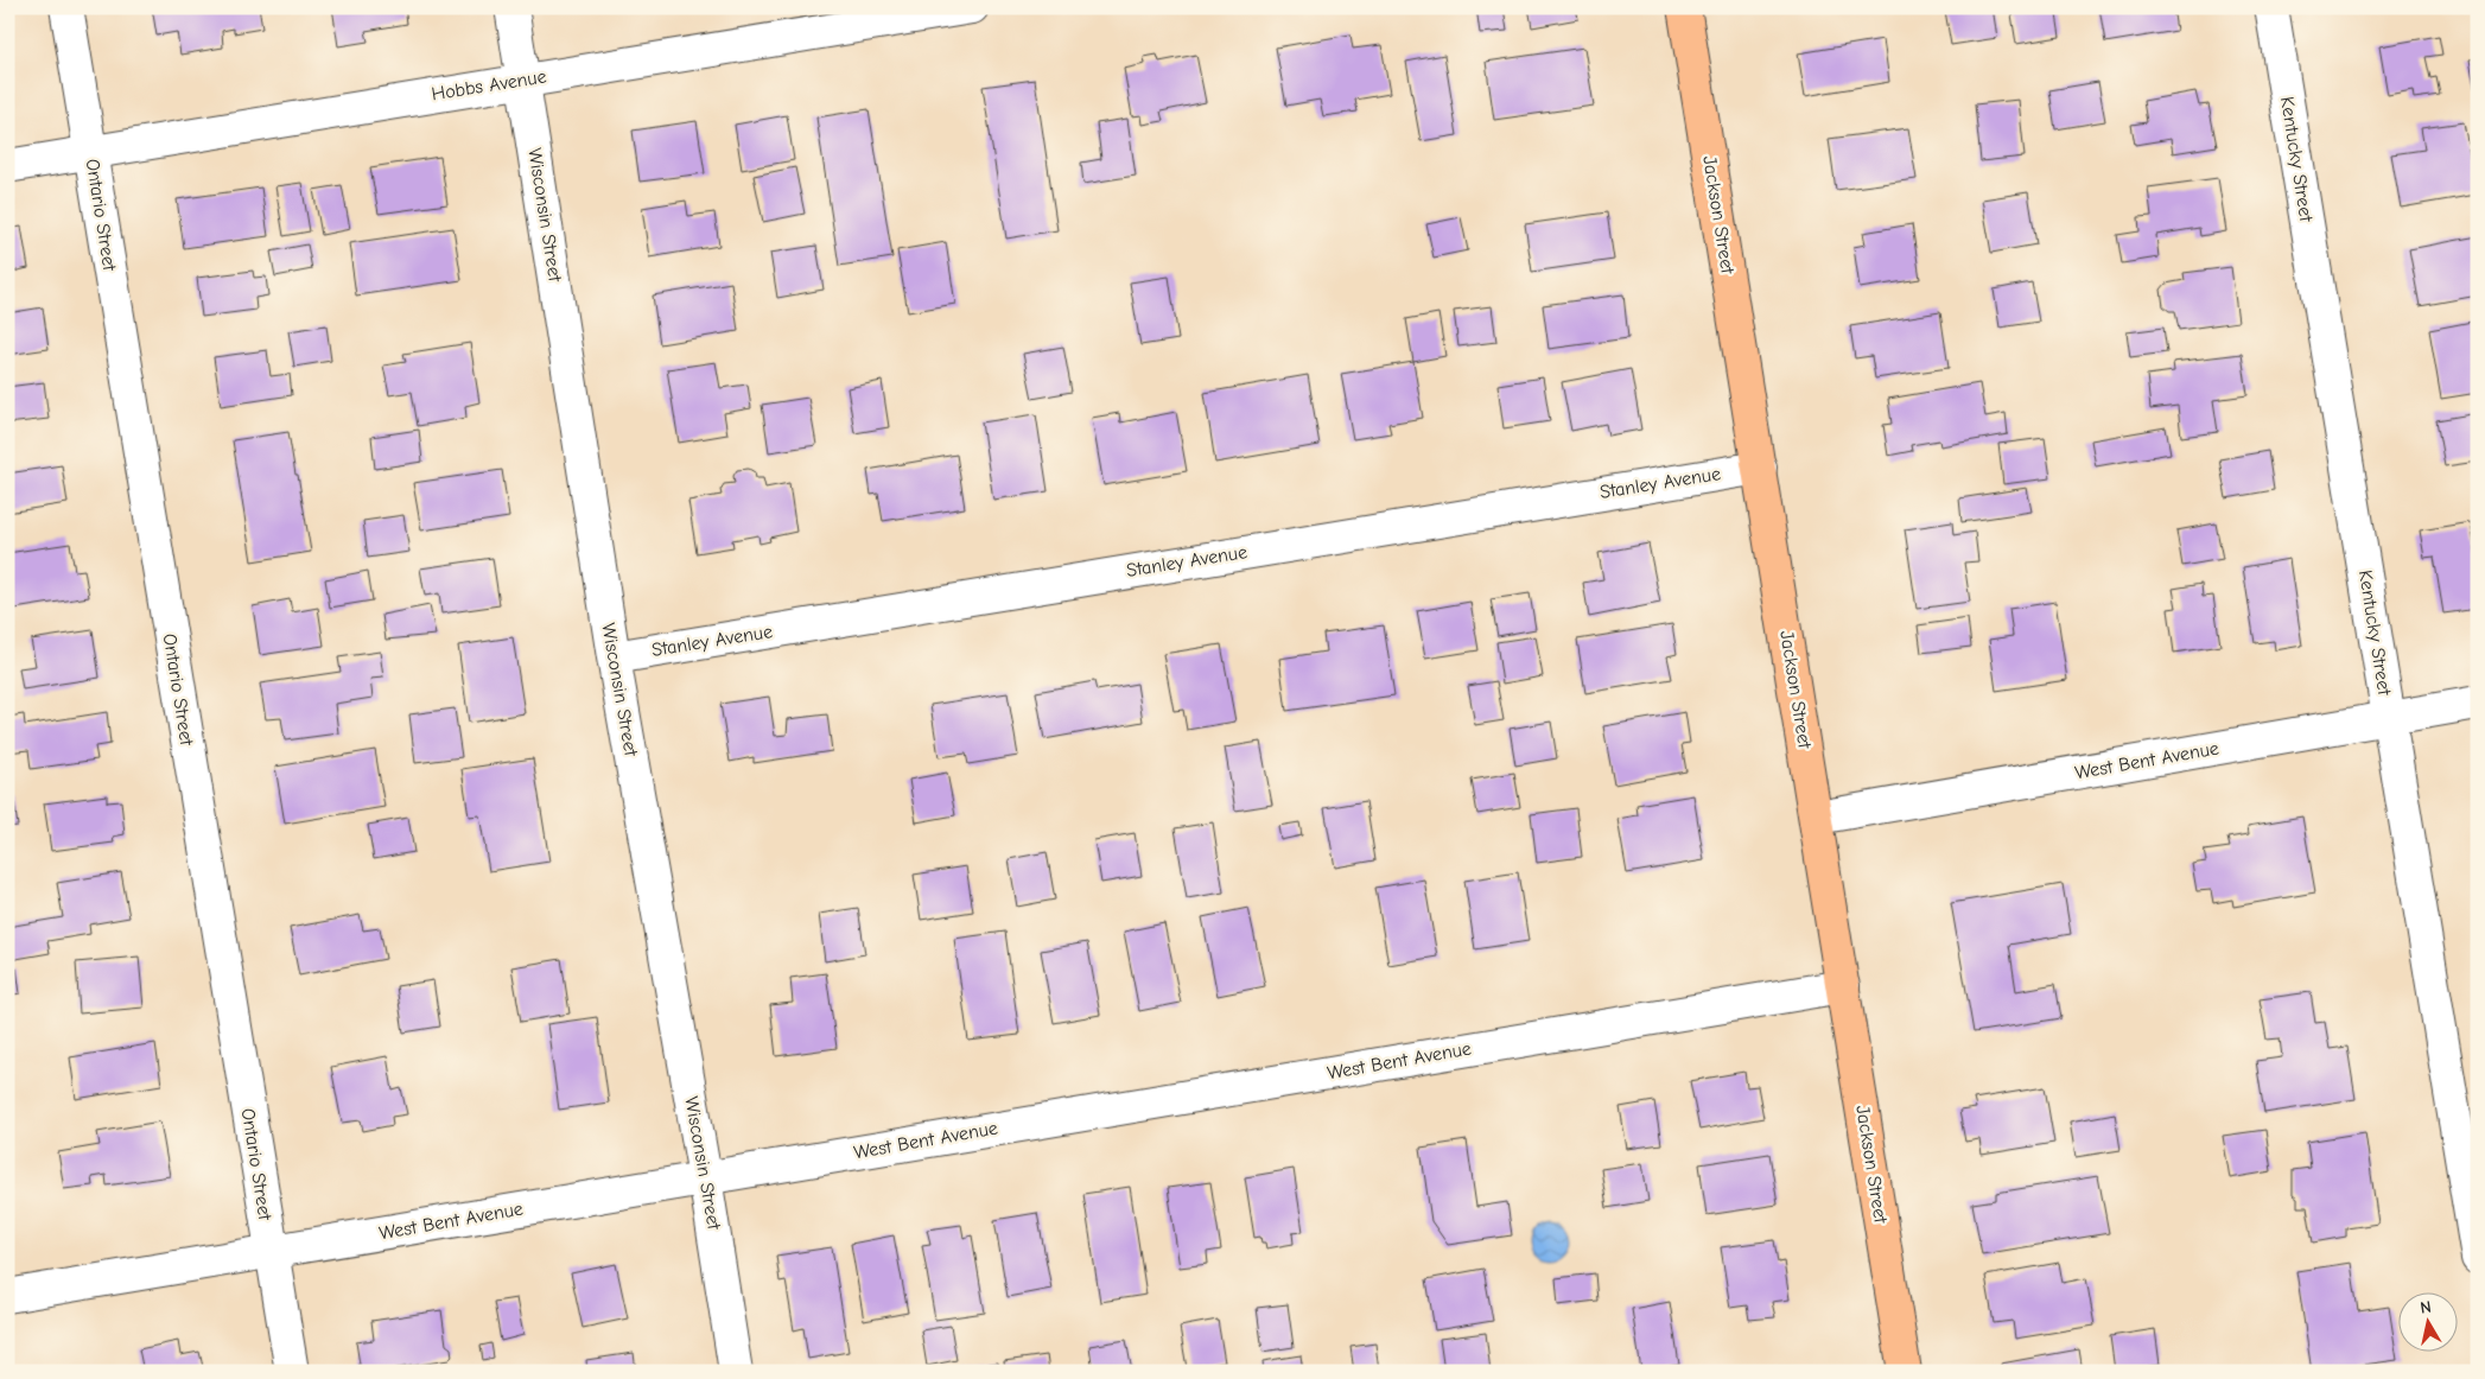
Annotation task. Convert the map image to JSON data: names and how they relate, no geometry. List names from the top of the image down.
{
  "streets": {
    "main road": ["Jackson Street"],
    "street": [
      "Hobbs Avenue",
      "Kentucky Street",
      "Ontario Street",
      "Wisconsin Street",
      "Stanley Avenue",
      "West Bent Avenue"
    ]
  },
  "crossings": [
    ["Hobbs Avenue", "Ontario Street"],
    ["Hobbs Avenue", "Wisconsin Street"],
    ["Kentucky Street", "West Bent Avenue"],
    ["Ontario Street", "West Bent Avenue"],
    ["Wisconsin Street", "Stanley Avenue"],
    ["Wisconsin Street", "West Bent Avenue"],
    ["Jackson Street", "Stanley Avenue"],
    ["Jackson Street", "West Bent Avenue"]
  ],
  "north": "top"
}
